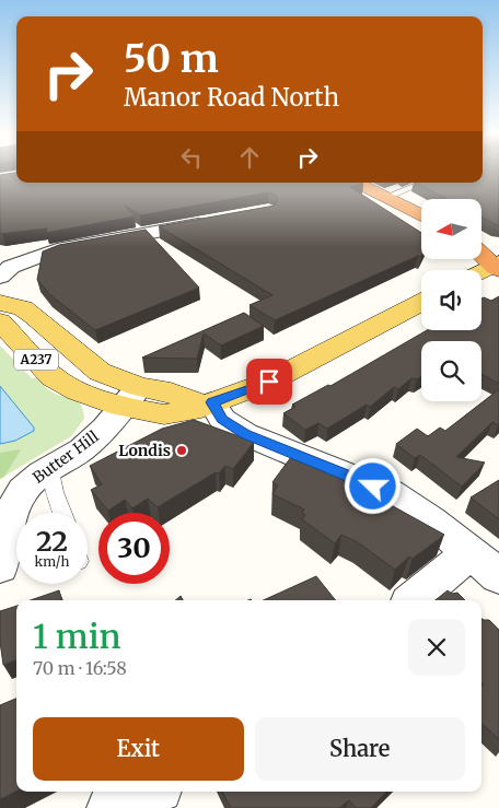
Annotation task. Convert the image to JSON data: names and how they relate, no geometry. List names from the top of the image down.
{
  "streets": {
    "main road": ["A237"],
    "street": ["Butter Hill"]
  },
  "crossings": [
    ["A237", "Butter Hill"]
  ],
  "places": ["Londis"],
  "north": "left",
  "page": {
    "turn": ["50 m", "Manor Road North"],
    "speed": "22 km/h",
    "limit": "30",
    "heading": ["1 min", "70 m · 16:58"],
    "buttons": ["Exit", "Share"]
  }
}
